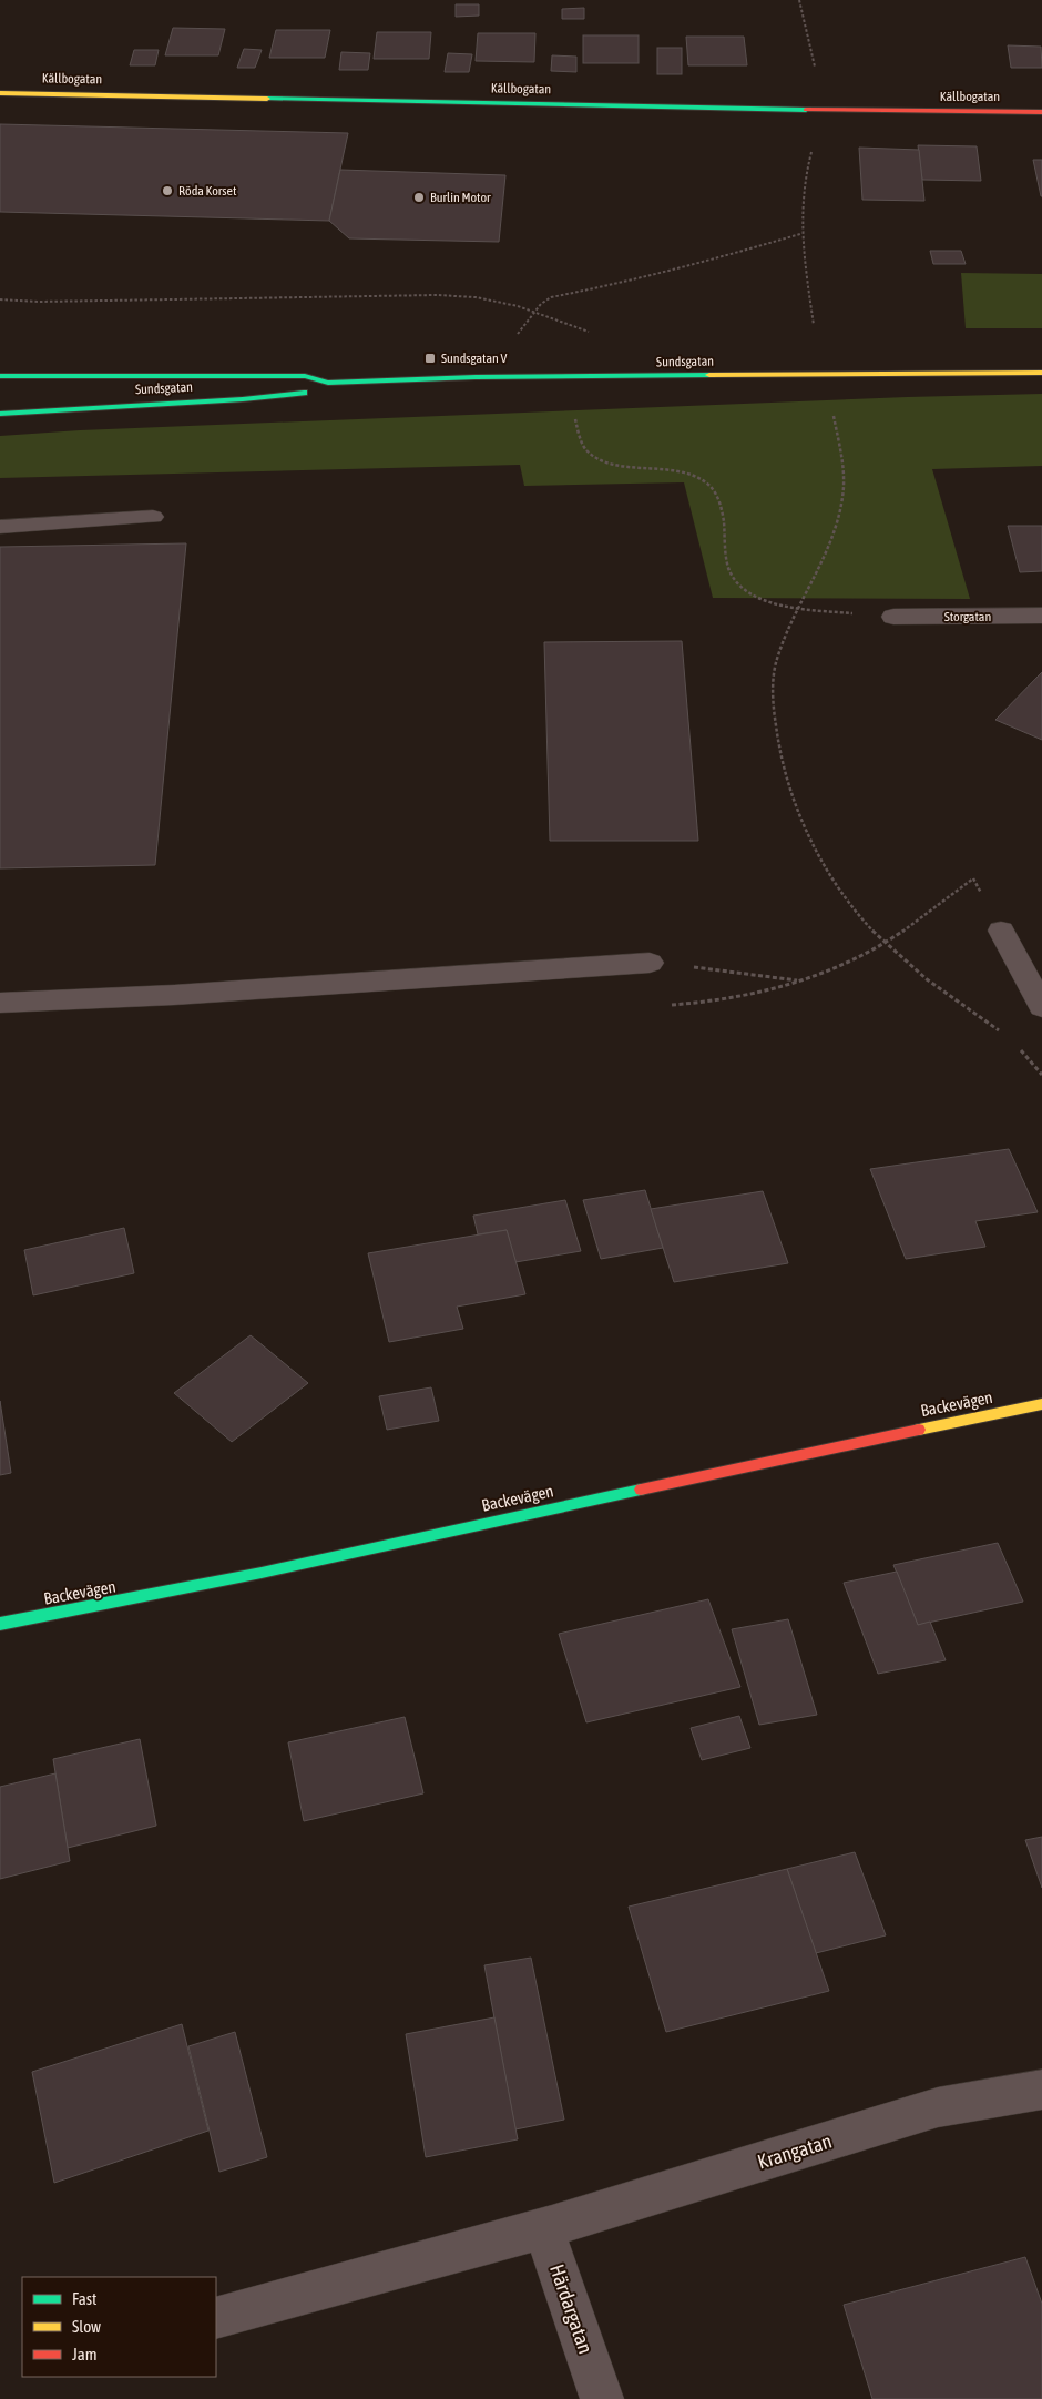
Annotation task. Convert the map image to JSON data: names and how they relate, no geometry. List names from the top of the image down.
{
  "streets": {
    "street": [
      "Källbogatan",
      "Sundsgatan",
      "Storgatan",
      "Backevägen",
      "Krangatan",
      "Härdargatan"
    ]
  },
  "crossings": [
    ["Krangatan", "Härdargatan"]
  ],
  "places": {
    "other": ["Röda Korset", "Burlin Motor"],
    "transit": ["Sundsgatan V"]
  },
  "legend": ["Fast", "Slow", "Jam"]
}
